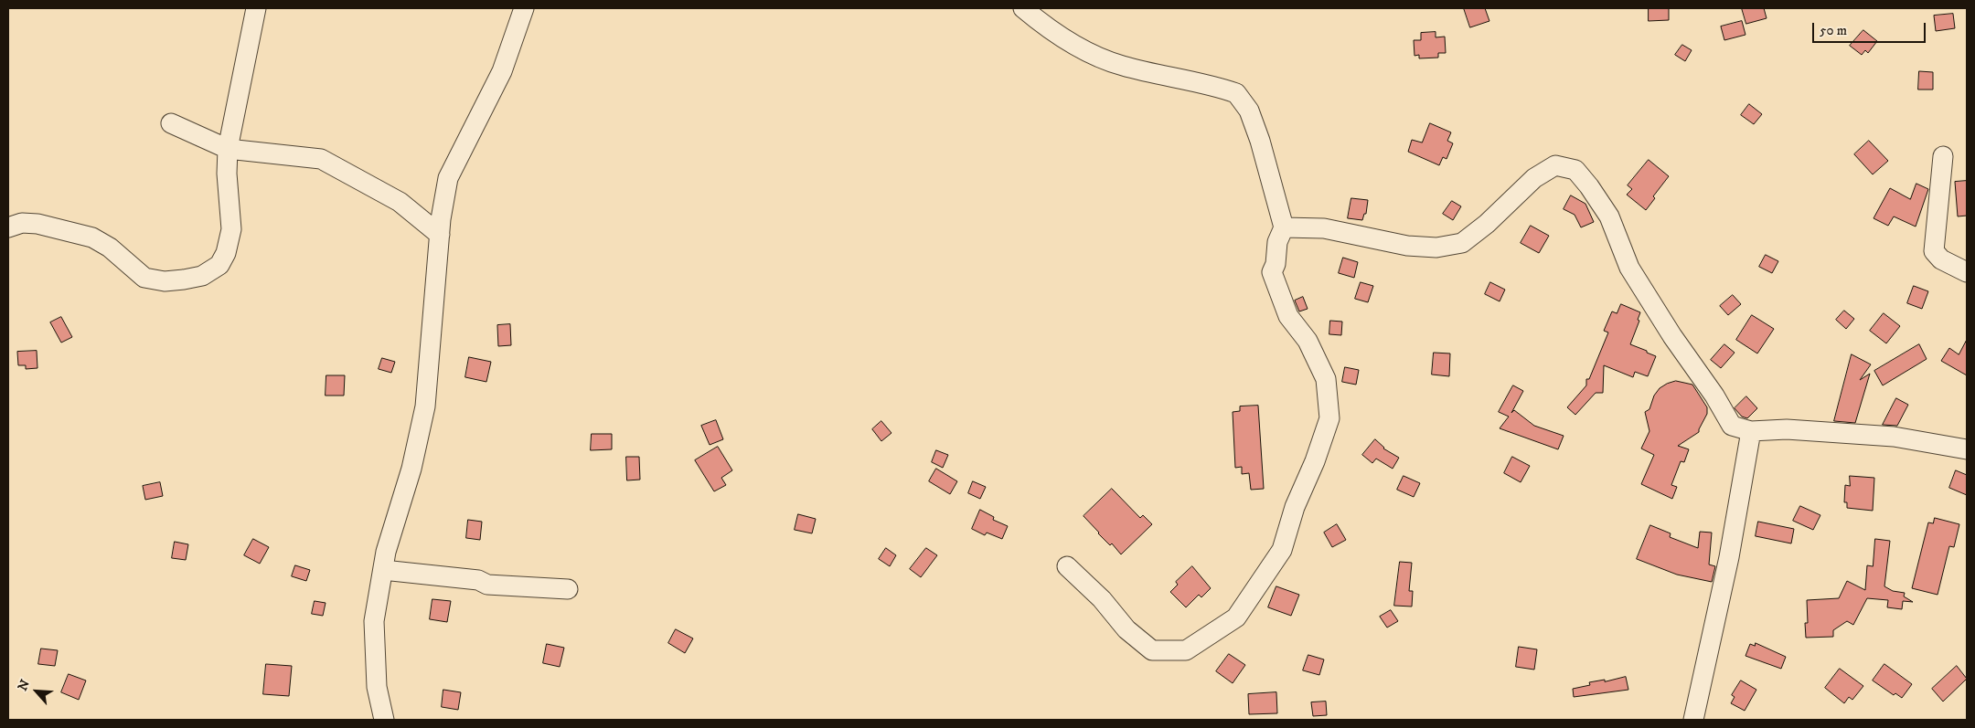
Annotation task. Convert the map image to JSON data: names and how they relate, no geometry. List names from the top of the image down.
{
  "scale_bar": "50 m",
  "north": "top left"
}
